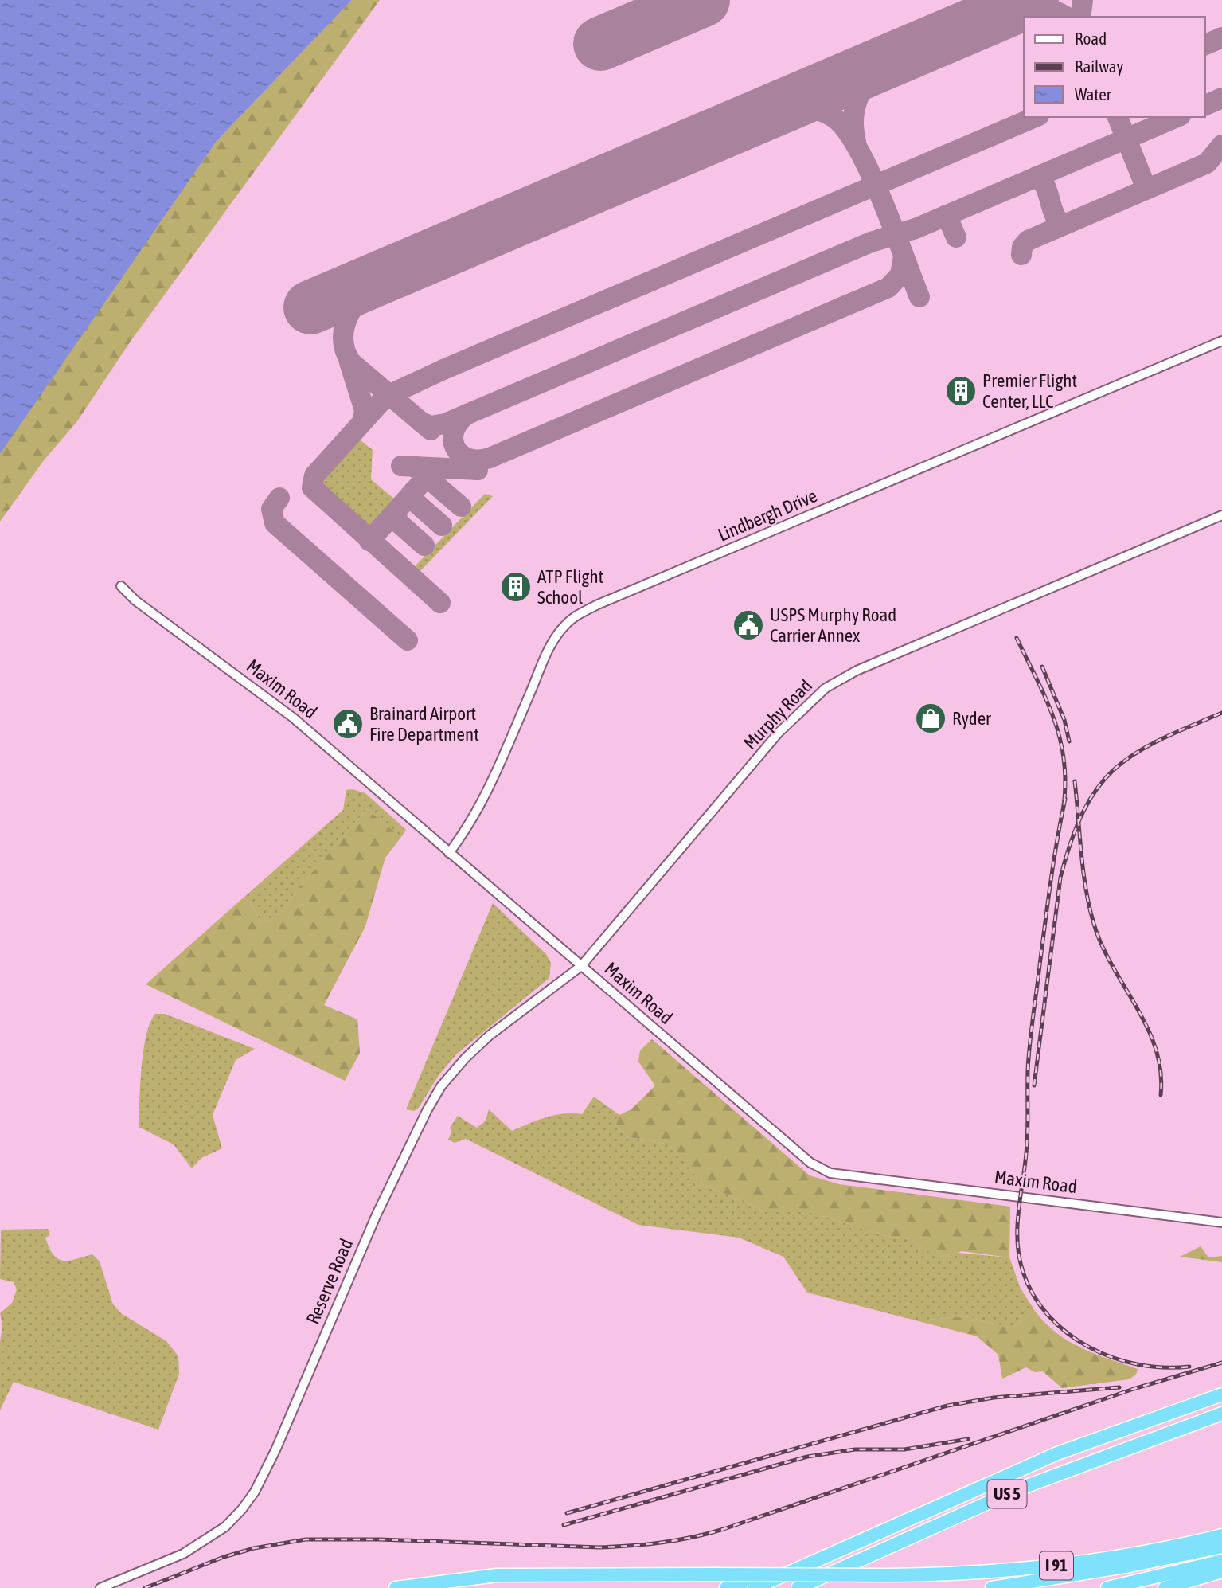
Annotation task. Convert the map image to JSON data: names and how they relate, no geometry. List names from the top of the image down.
{
  "streets": {
    "highway": ["US 5", "I 91"],
    "street": [
      "Lindbergh Drive",
      "Maxim Road",
      "Murphy Road",
      "Reserve Road"
    ]
  },
  "crossings": [
    ["Lindbergh Drive", "Maxim Road"],
    ["Maxim Road", "Murphy Road"],
    ["Maxim Road", "Reserve Road"],
    ["Murphy Road", "Reserve Road"]
  ],
  "places": {
    "building": ["Premier Flight Center, LLC", "ATP Flight School"],
    "public building": ["USPS Murphy Road Carrier Annex", "Brainard Airport Fire Department"],
    "shop": ["Ryder"]
  },
  "legend": ["Road", "Railway", "Water"]
}
